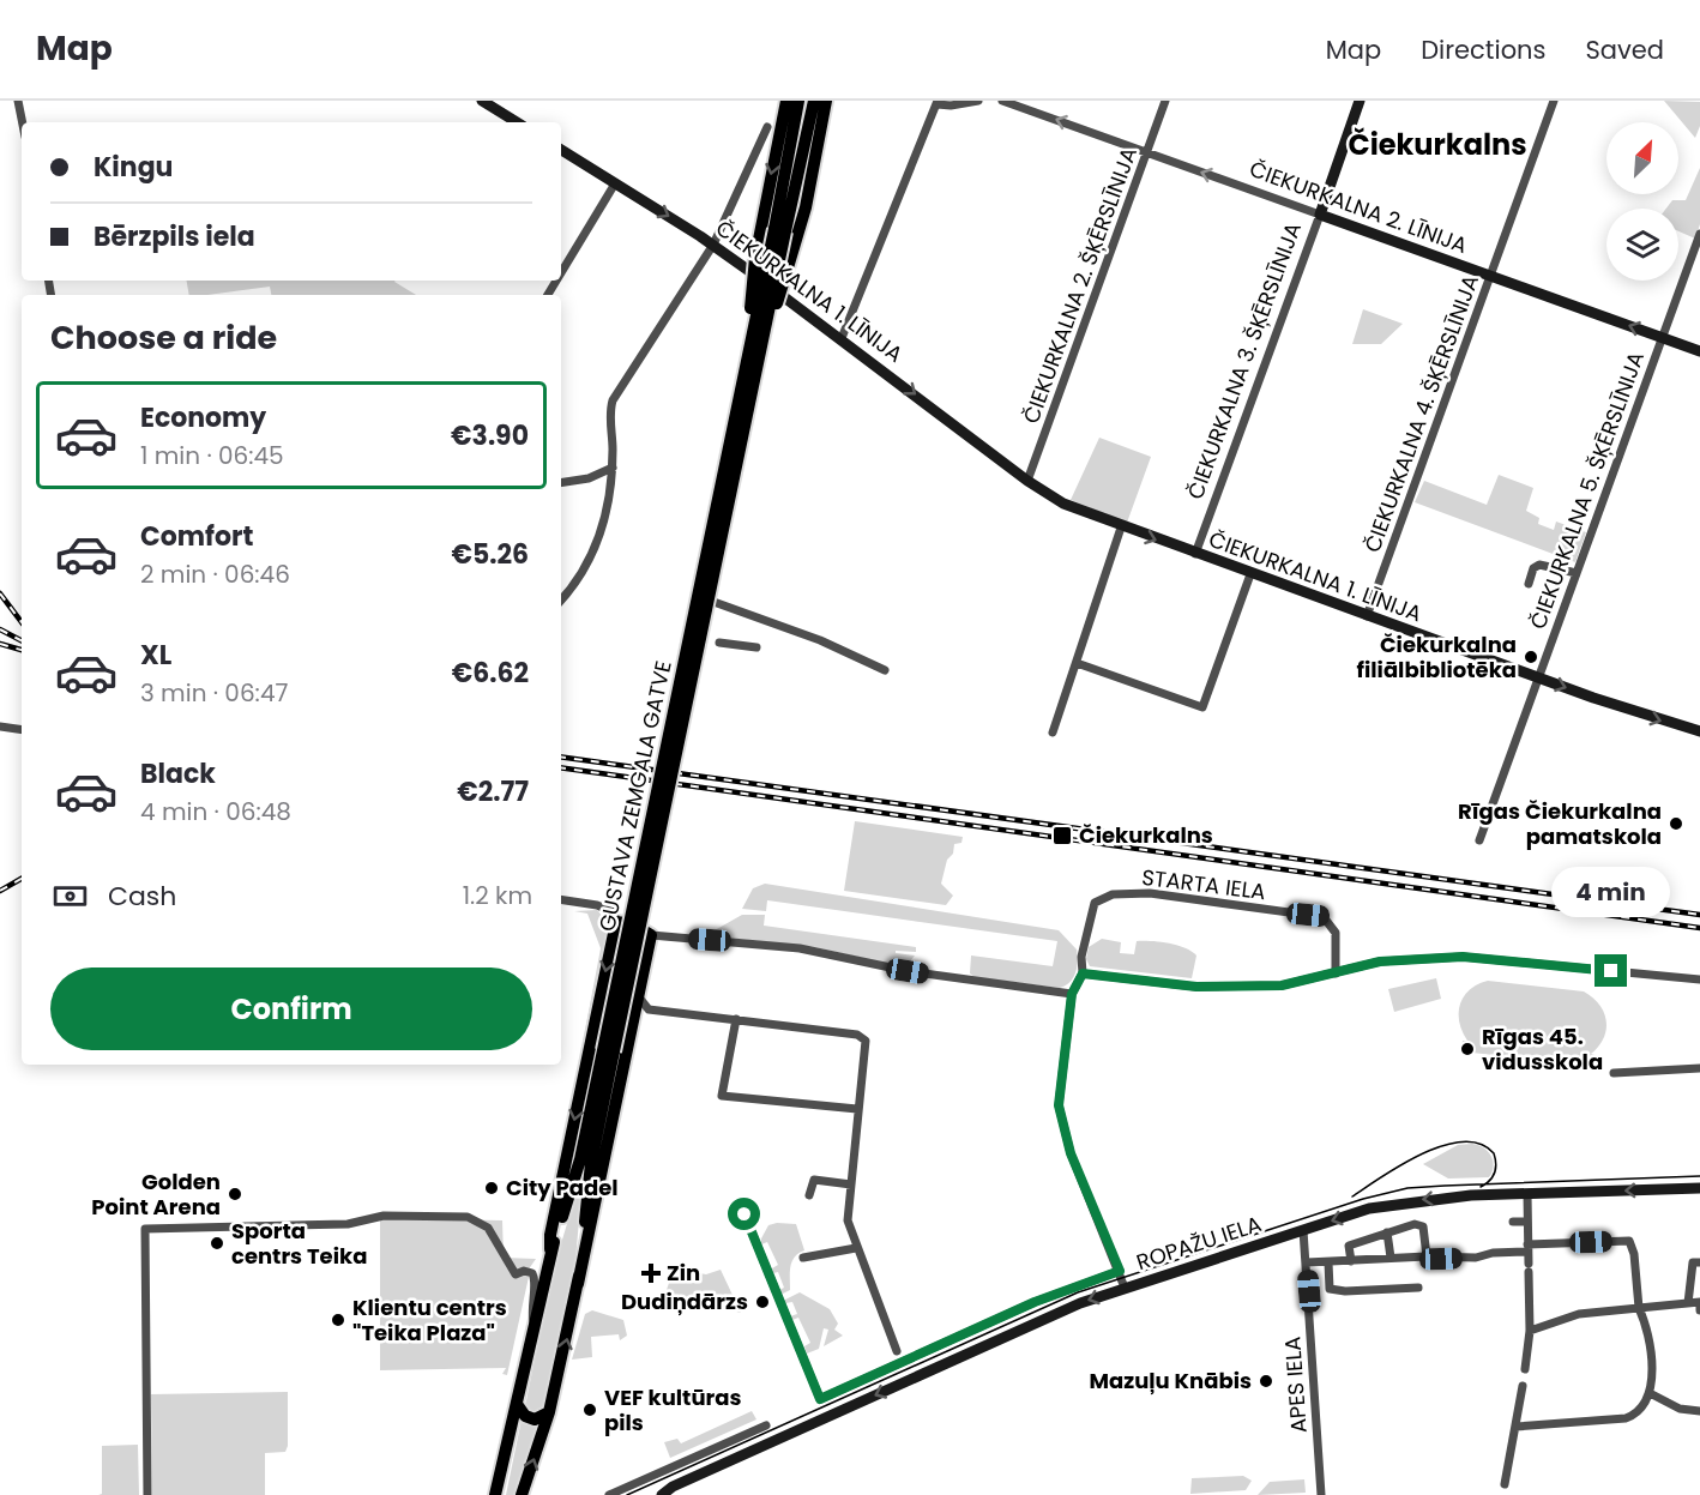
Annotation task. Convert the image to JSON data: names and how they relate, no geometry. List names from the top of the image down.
{
  "streets": {
    "main road": ["GUSTAVA ZEMGALA GATVE"],
    "street": [
      "ČIEKURKALNA 2. LĪNIJA",
      "ČIEKURKALNA 2. ŠĶĒRSLĪNIJA",
      "ČIEKURKALNA 1. LĪNIJA",
      "ČIEKURKALNA 3. ŠĶĒRSLĪNIJA",
      "ČIEKURKALNA 4. ŠĶĒRSLĪNIJA",
      "ČIEKURKALNA 5. ŠĶĒRSLĪNIJA",
      "STARTA IELA",
      "ROPAŽU IELA",
      "APES IELA"
    ]
  },
  "crossings": [
    ["ČIEKURKALNA 2. LĪNIJA", "ČIEKURKALNA 2. ŠĶĒRSLĪNIJA"],
    ["ČIEKURKALNA 2. LĪNIJA", "ČIEKURKALNA 3. ŠĶĒRSLĪNIJA"],
    ["ČIEKURKALNA 2. LĪNIJA", "ČIEKURKALNA 4. ŠĶĒRSLĪNIJA"],
    ["ČIEKURKALNA 2. LĪNIJA", "ČIEKURKALNA 5. ŠĶĒRSLĪNIJA"],
    ["ČIEKURKALNA 2. ŠĶĒRSLĪNIJA", "ČIEKURKALNA 1. LĪNIJA"],
    ["ČIEKURKALNA 1. LĪNIJA", "ČIEKURKALNA 3. ŠĶĒRSLĪNIJA"],
    ["ČIEKURKALNA 1. LĪNIJA", "ČIEKURKALNA 4. ŠĶĒRSLĪNIJA"],
    ["ČIEKURKALNA 1. LĪNIJA", "ČIEKURKALNA 5. ŠĶĒRSLĪNIJA"],
    ["ROPAŽU IELA", "APES IELA"]
  ],
  "one_way": ["ČIEKURKALNA 2. LĪNIJA", "ČIEKURKALNA 1. LĪNIJA"],
  "districts": ["Čiekurkalns"],
  "places": {
    "other": [
      "Čiekurkalna filiālbibliotēka",
      "Rīgas Čiekurkalna pamatskola",
      "Rīgas 45. vidusskola",
      "City Padel",
      "Golden Point Arena",
      "Sporta centrs Teika",
      "Dudiņdārzs",
      "Klientu centrs \"Teika Plaza\"",
      "Mazuļu Knābis",
      "VEF kultūras pils"
    ],
    "transit": ["Čiekurkalns"],
    "health": ["Zin"]
  },
  "north": "top right",
  "page": {
    "header": "Map",
    "nav": ["Map", "Directions", "Saved"],
    "banner": ["Kingu", "Bērzpils iela"],
    "heading": "Choose a ride",
    "list": [
      {
        "name": "Economy",
        "note": "1 min · 06:45",
        "value": "€3.90"
      },
      {
        "name": "Comfort",
        "note": "2 min · 06:46",
        "value": "€5.26"
      },
      {
        "name": "XL",
        "note": "3 min · 06:47",
        "value": "€6.62"
      },
      {
        "name": "Black",
        "note": "4 min · 06:48",
        "value": "€2.77"
      }
    ],
    "pay": ["Cash", "1.2 km"],
    "bubble": "4 min",
    "buttons": "Confirm"
  }
}
